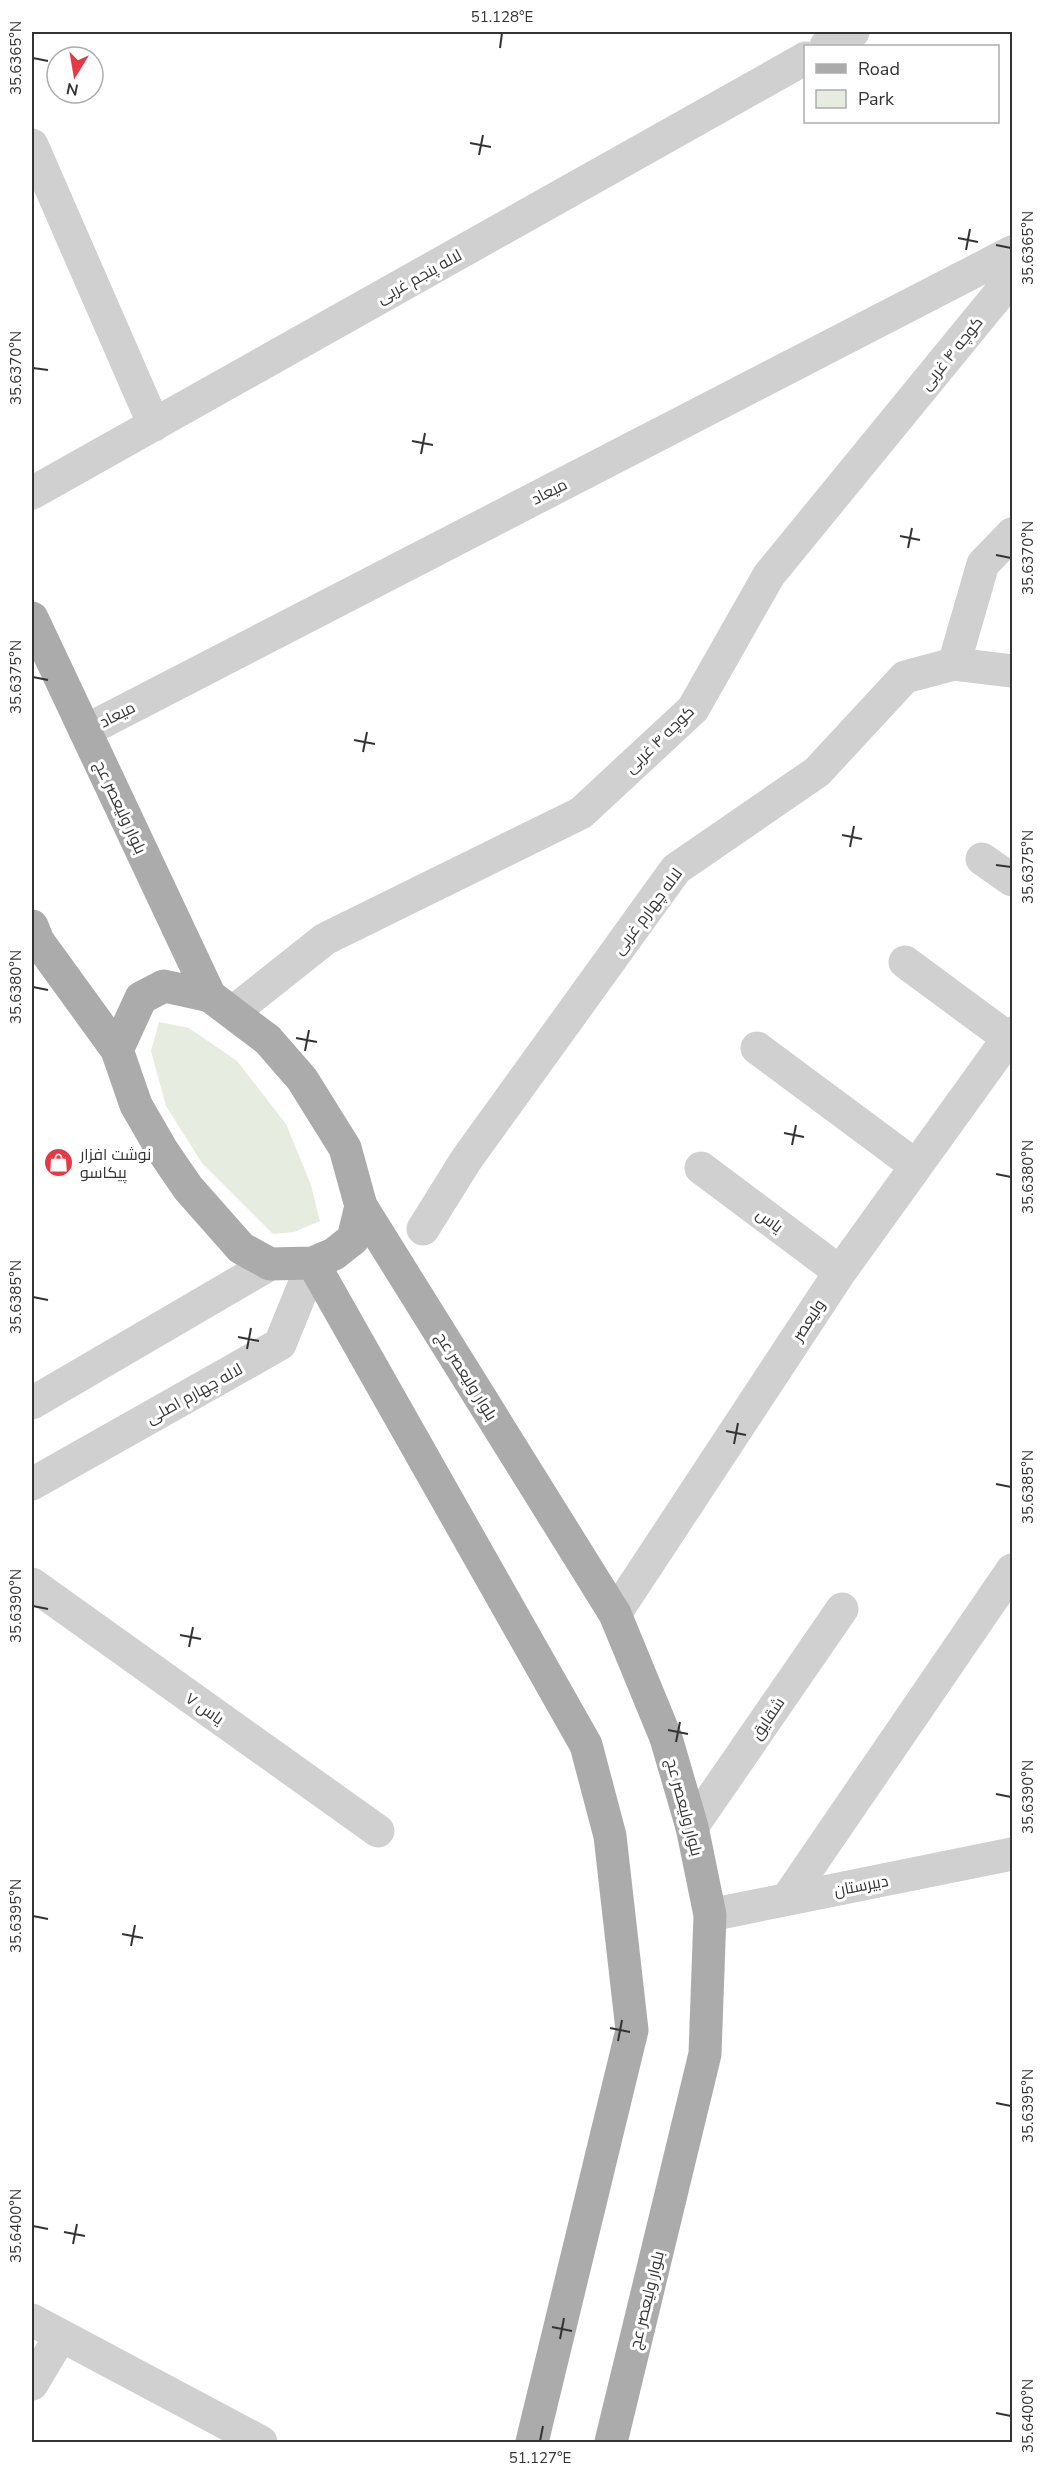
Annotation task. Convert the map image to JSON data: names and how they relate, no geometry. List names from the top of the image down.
{
  "streets": {
    "main road": ["بلوار ولیعصر عج"],
    "street": [
      "لاله پنجم غربی",
      "کوچه ۴ غربی",
      "میعاد",
      "لاله چهارم غربی",
      "یاس",
      "ولیعصر",
      "لاله چهارم اصلی",
      "یاس ۷",
      "شقایق",
      "دبیرستان"
    ]
  },
  "crossings": [
    ["کوچه ۴ غربی", "بلوار ولیعصر عج"],
    ["میعاد", "بلوار ولیعصر عج"],
    ["بلوار ولیعصر عج", "ولیعصر"],
    ["بلوار ولیعصر عج", "شقایق"],
    ["بلوار ولیعصر عج", "دبیرستان"],
    ["یاس", "ولیعصر"]
  ],
  "places": {
    "shop": ["نوشت افزار پیکاسو"]
  },
  "legend": ["Road", "Park"],
  "north": "bottom",
  "coordinates": [
    "51.128°E",
    "35.6365°N",
    "35.6370°N",
    "35.6375°N",
    "35.6380°N",
    "35.6385°N",
    "35.6390°N",
    "35.6395°N",
    "35.6400°N",
    "51.127°E"
  ]
}
